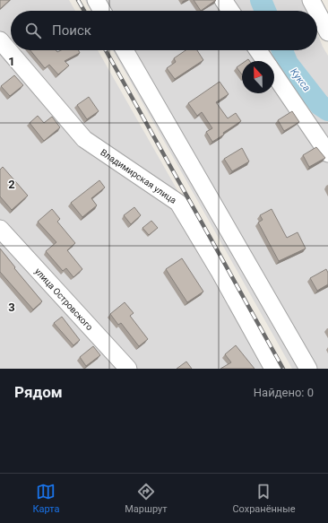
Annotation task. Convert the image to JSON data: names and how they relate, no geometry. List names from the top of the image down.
{
  "streets": {
    "street": ["Владимирская улица", "улица Островского"]
  },
  "water": ["Кукса"],
  "north": "top",
  "page": {
    "search": "Поиск",
    "heading": ["Рядом", "Найдено: 0"],
    "nav": ["Карта", "Маршрут", "Сохранённые"]
  },
  "grid": {
    "rows": ["1", "2", "3"]
  }
}
